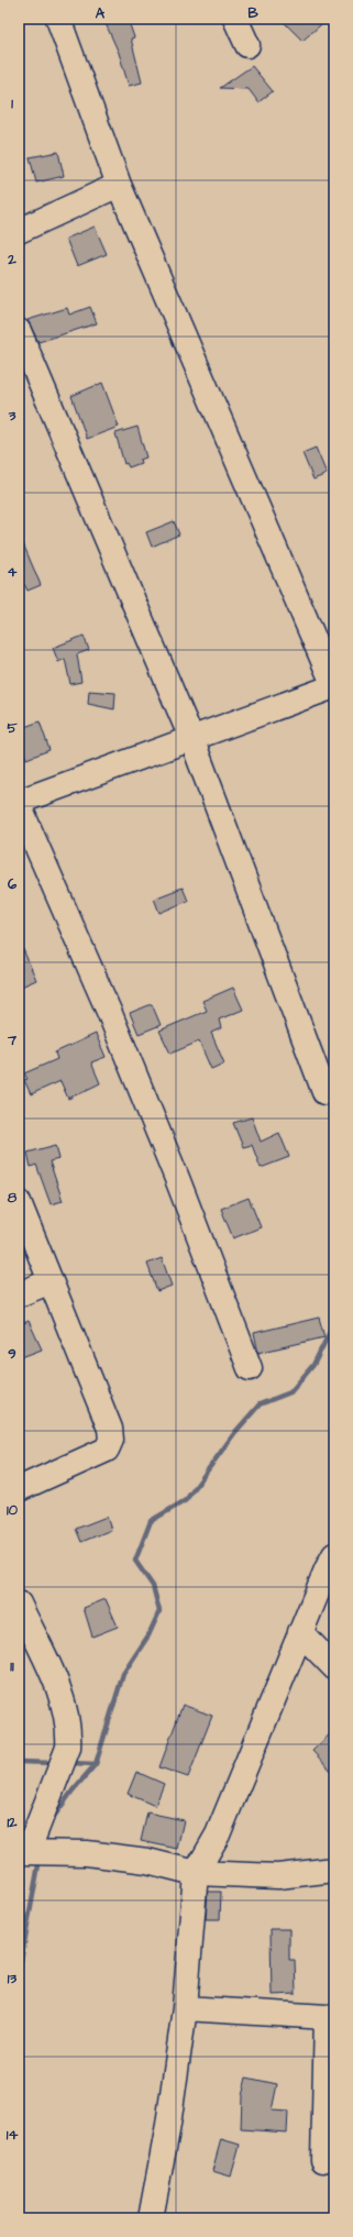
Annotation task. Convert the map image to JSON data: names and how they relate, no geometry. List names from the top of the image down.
{
  "grid": {
    "columns": ["A", "B"],
    "rows": [
      "1",
      "2",
      "3",
      "4",
      "5",
      "6",
      "7",
      "8",
      "9",
      "10",
      "11",
      "12",
      "13",
      "14"
    ]
  }
}
